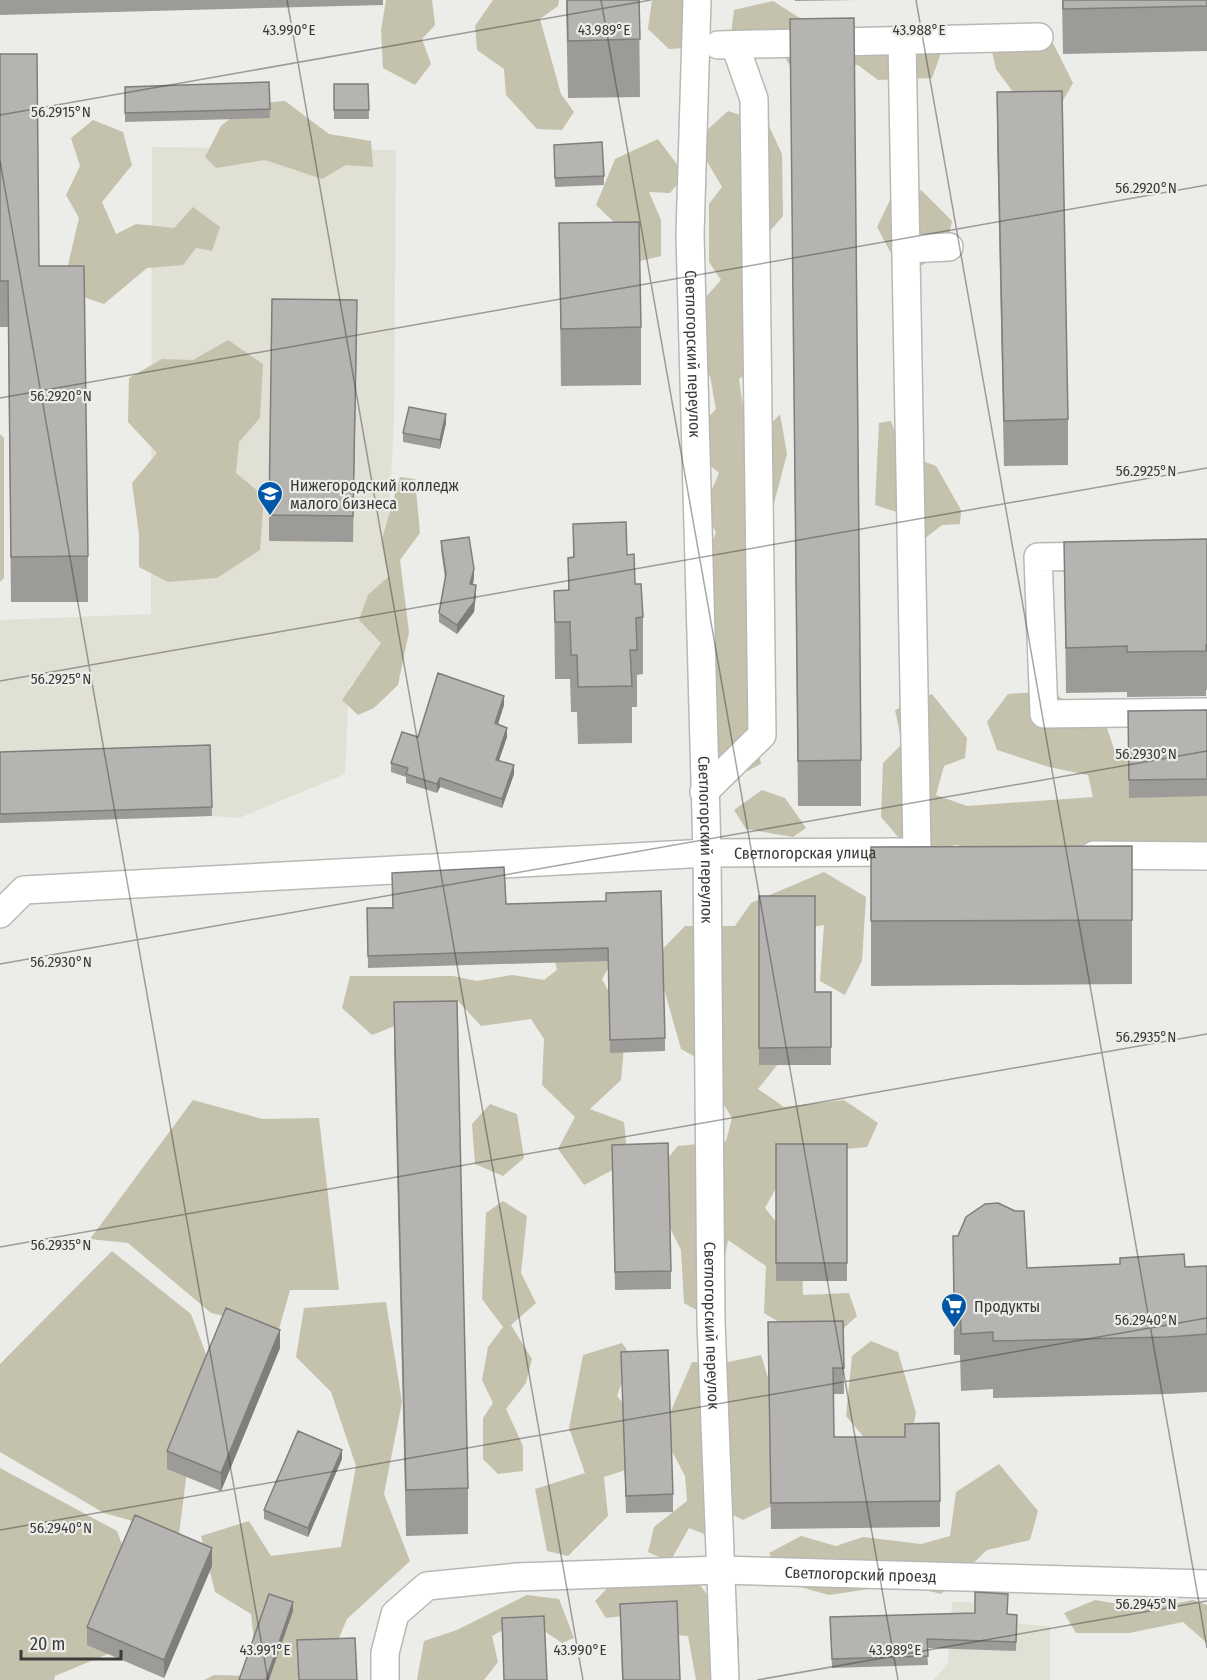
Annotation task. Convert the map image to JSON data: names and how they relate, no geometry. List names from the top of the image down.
{
  "streets": {
    "street": ["Светлогорский переулок", "Светлогорская улица", "Светлогорский проезд"]
  },
  "crossings": [
    ["Светлогорский переулок", "Светлогорская улица"],
    ["Светлогорский переулок", "Светлогорский проезд"]
  ],
  "places": {
    "school or university": ["Нижегородский колледж малого бизнеса"],
    "supermarket": ["Продукты"]
  },
  "scale_bar": "20 m",
  "coordinates": [
    "43.990°E",
    "43.989°E",
    "43.988°E",
    "56.2915°N",
    "56.2920°N",
    "56.2925°N",
    "56.2930°N",
    "56.2935°N",
    "56.2940°N",
    "56.2945°N",
    "43.991°E"
  ]
}
